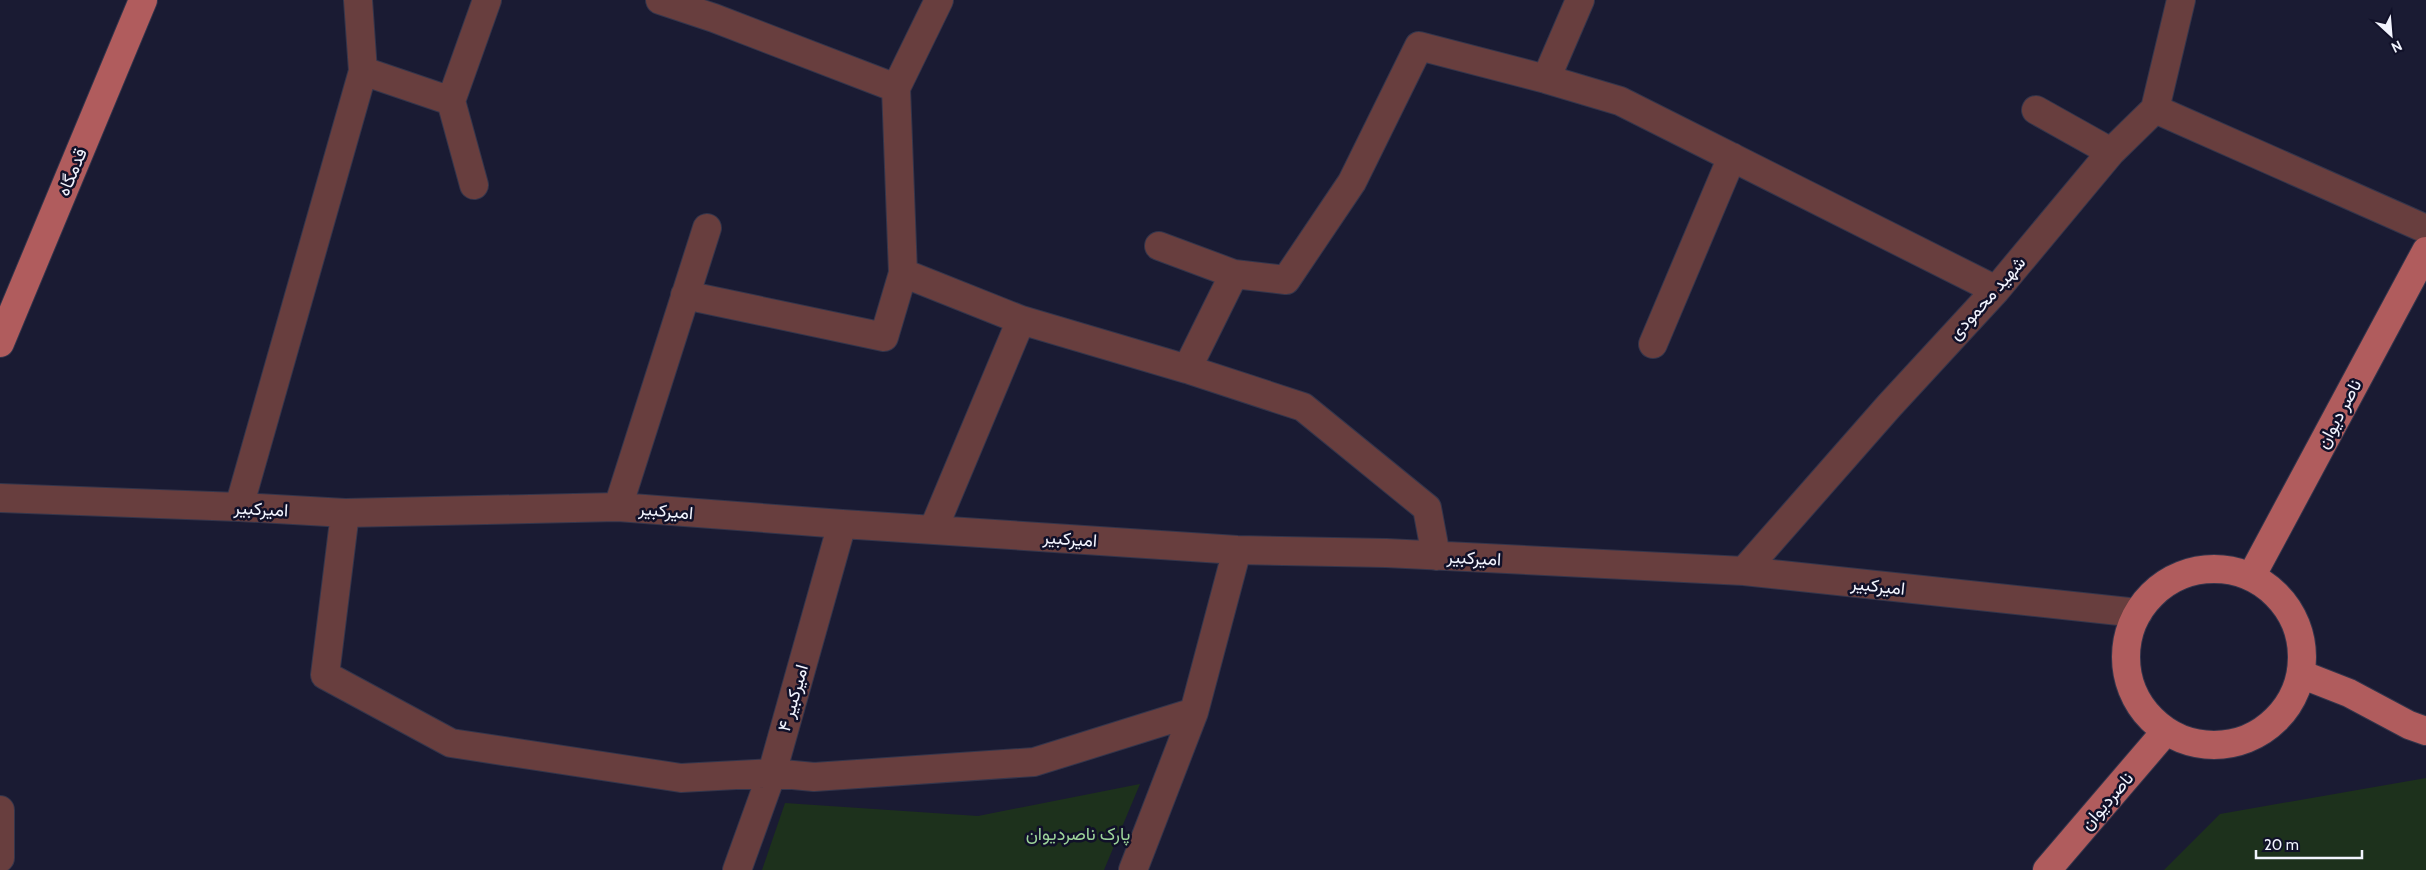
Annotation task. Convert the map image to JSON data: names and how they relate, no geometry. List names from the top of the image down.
{
  "streets": {
    "main road": ["قدمگاه", "ناصر دیوان", "ناصردیوان"],
    "street": ["شهید محمودی", "امیرکبیر", "امیرکبیر ۴"]
  },
  "crossings": [
    ["شهید محمودی", "امیرکبیر"],
    ["ناصر دیوان", "امیرکبیر"],
    ["ناصر دیوان", "ناصردیوان"],
    ["امیرکبیر", "امیرکبیر ۴"],
    ["امیرکبیر", "ناصردیوان"]
  ],
  "parks": ["پارک ناصردیوان"],
  "scale_bar": "20 m",
  "north": "bottom right"
}
